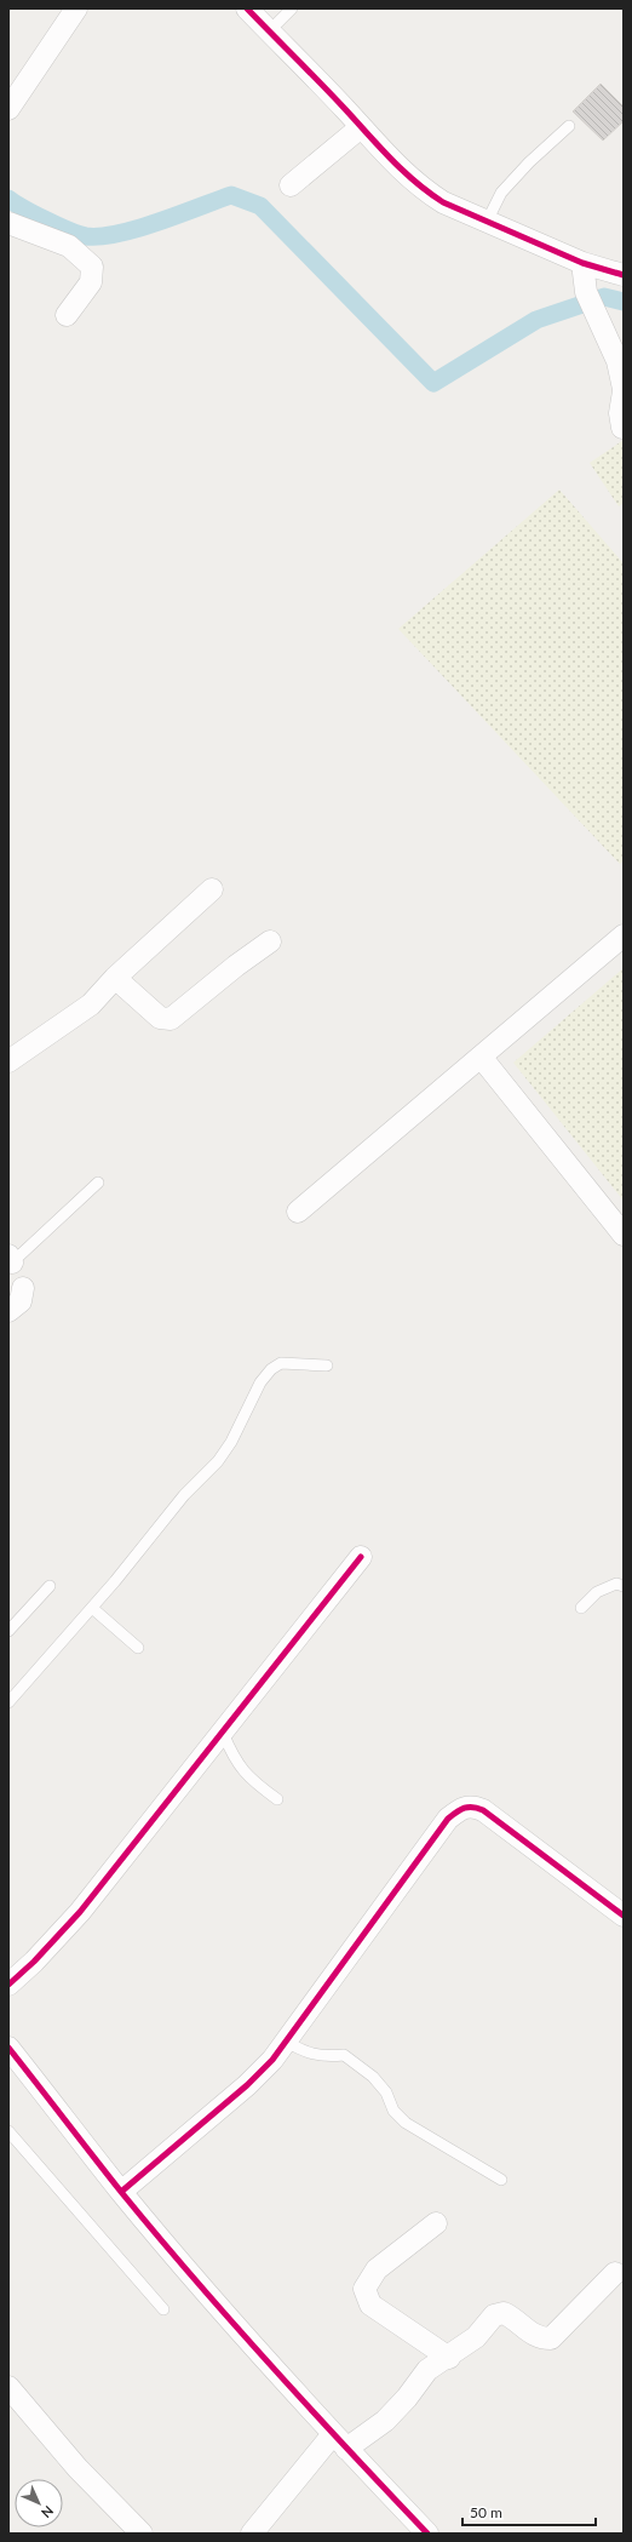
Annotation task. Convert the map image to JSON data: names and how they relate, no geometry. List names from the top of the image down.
{
  "scale_bar": "50 m",
  "north": "bottom right"
}
